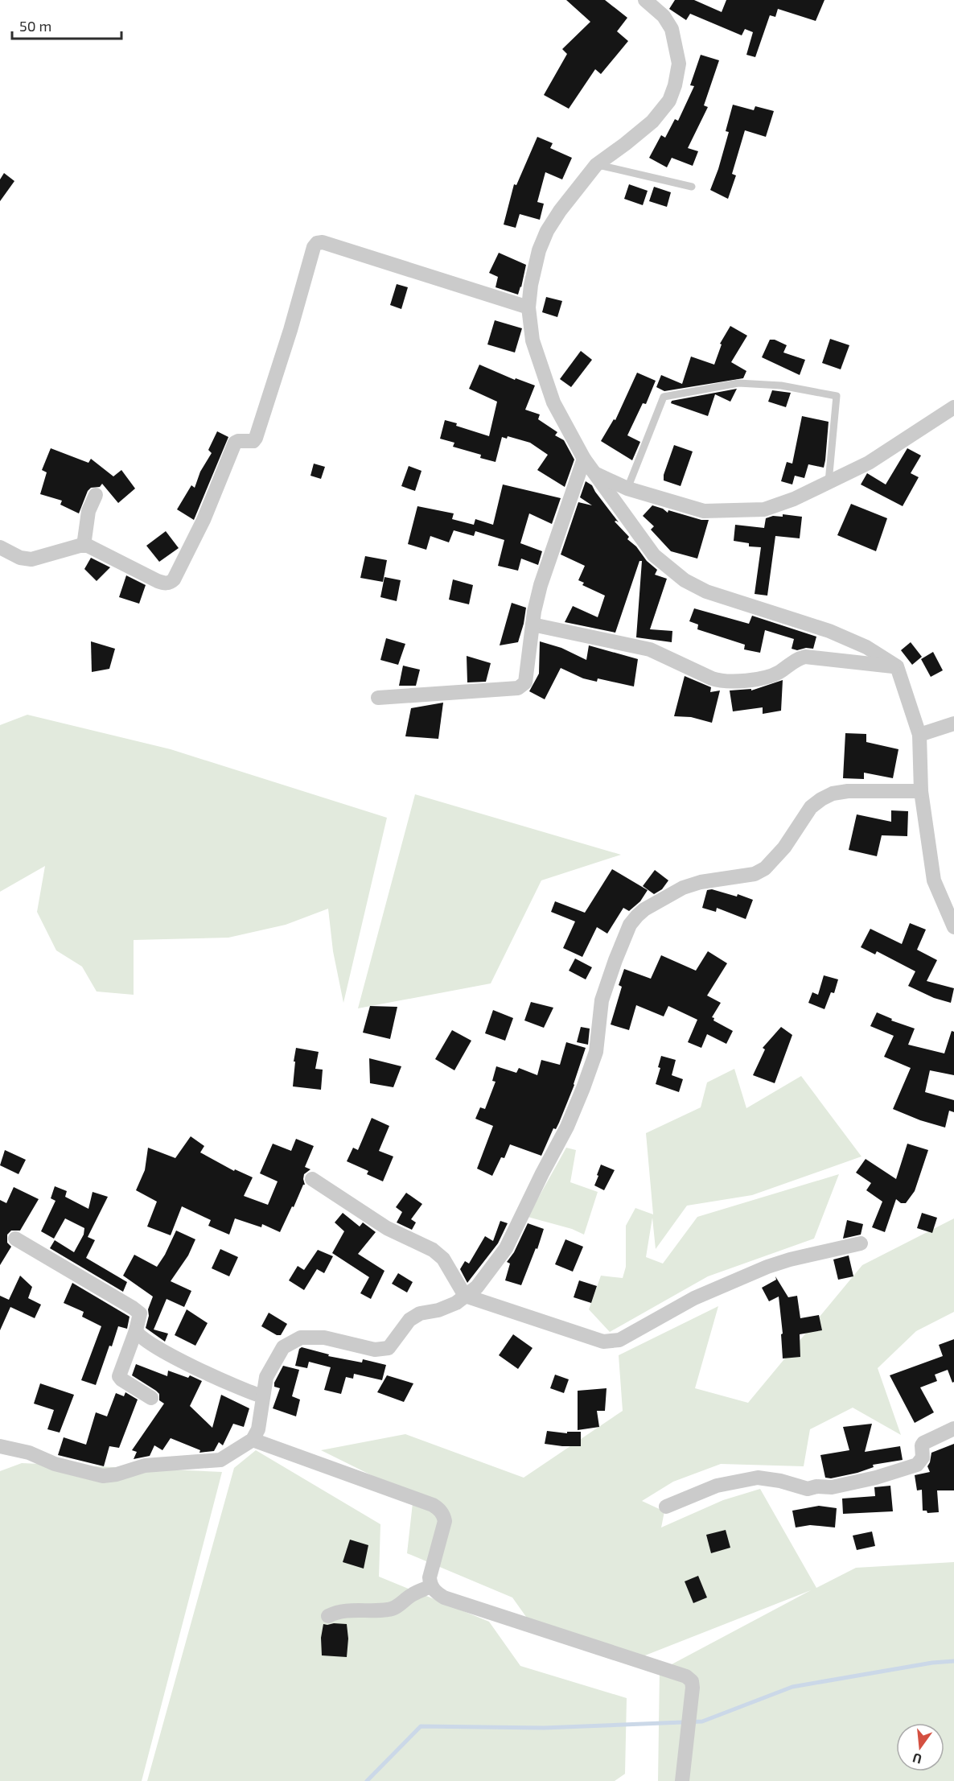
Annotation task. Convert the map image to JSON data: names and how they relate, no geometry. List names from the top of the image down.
{
  "scale_bar": "50 m",
  "north": "bottom"
}
